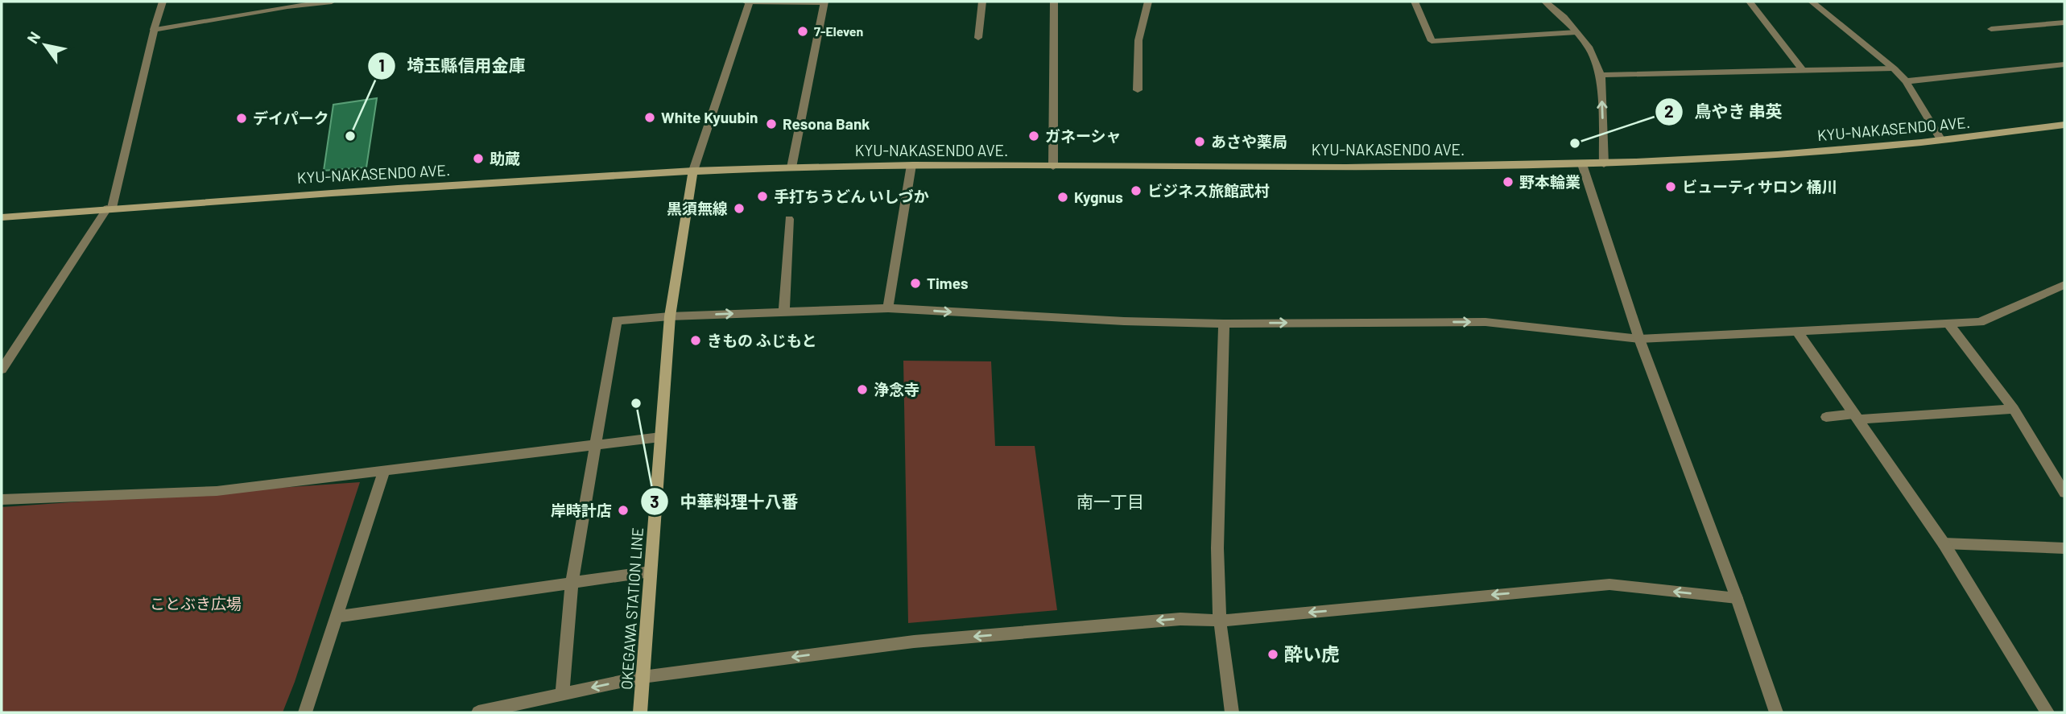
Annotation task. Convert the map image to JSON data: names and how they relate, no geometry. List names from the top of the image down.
{
  "streets": {
    "main road": ["KYU-NAKASENDO AVE.", "OKEGAWA STATION LINE"]
  },
  "crossings": [
    ["KYU-NAKASENDO AVE.", "OKEGAWA STATION LINE"]
  ],
  "districts": ["南一丁目"],
  "parks": ["ことぶき広場"],
  "places": [
    "7-Eleven",
    "White Kyuubin",
    "デイパーク",
    "Resona Bank",
    "埼玉縣信用金庫",
    "ガネーシャ",
    "あさや薬局",
    "鳥やき 串英",
    "助蔵",
    "野本輪業",
    "ビューティサロン 桶川",
    "ビジネス旅館武村",
    "手打ちうどん いしづか",
    "Kygnus",
    "黒須無線",
    "Times",
    "きもの ふじもと",
    "浄念寺",
    "中華料理十八番",
    "岸時計店",
    "酔い虎"
  ],
  "north": "top left"
}
